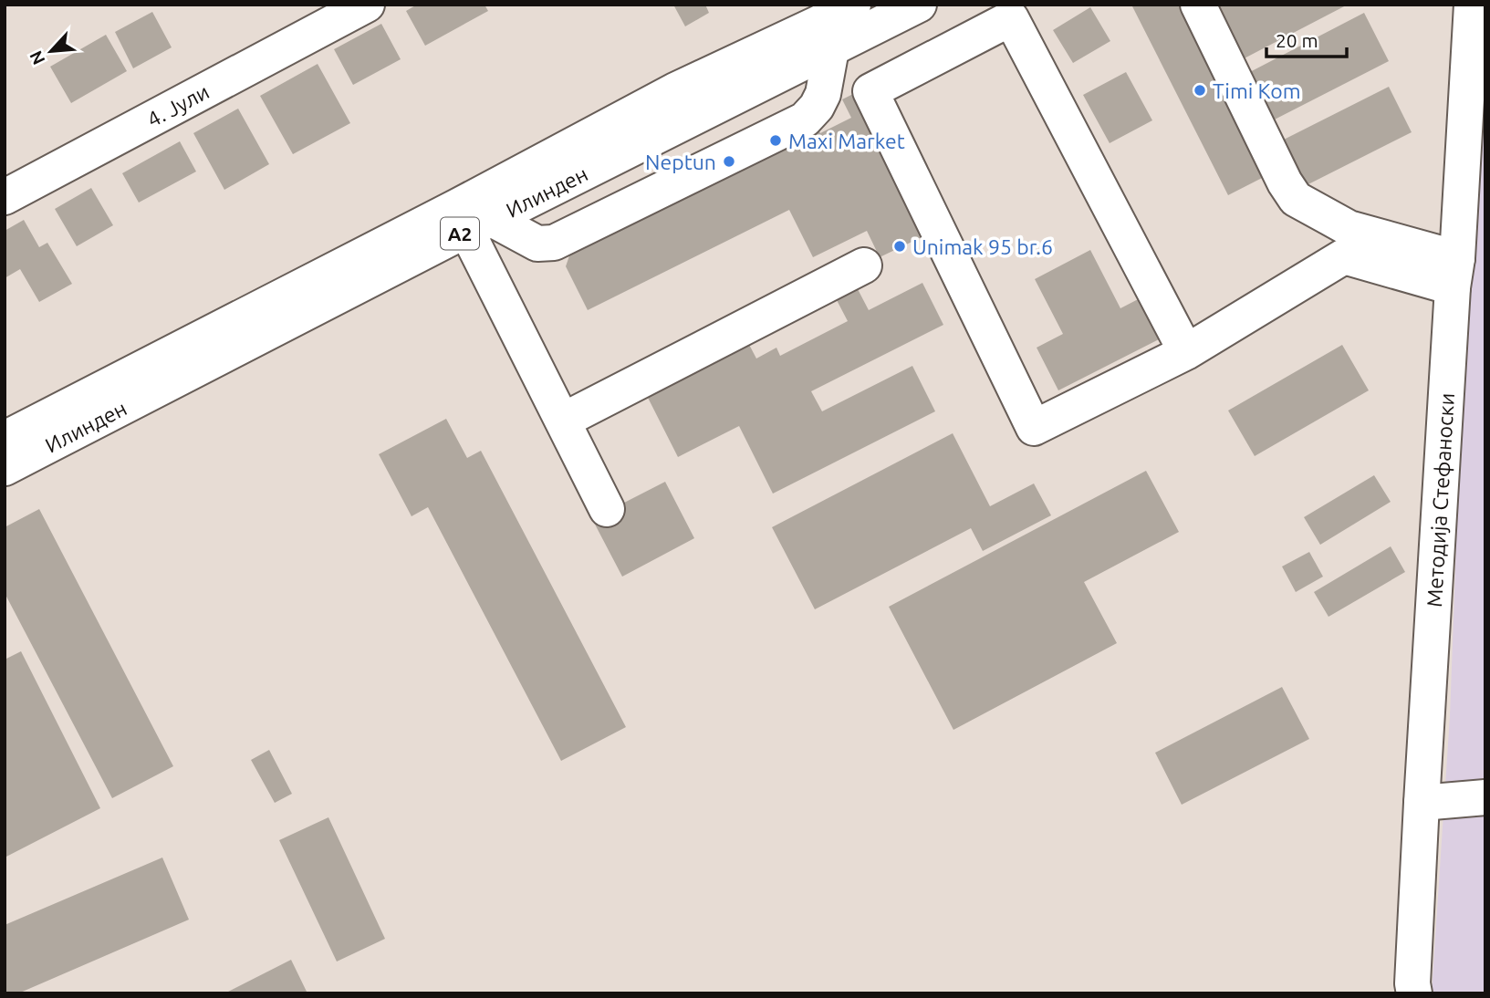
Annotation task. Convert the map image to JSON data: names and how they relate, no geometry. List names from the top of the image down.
{
  "streets": {
    "main road": [
      "4. Јули",
      "Илинден",
      "A2",
      "Методија Стефаноски"
    ]
  },
  "places": [
    "Timi Kom",
    "Maxi Market",
    "Neptun",
    "Unimak 95 br.6"
  ],
  "scale_bar": "20 m",
  "north": "bottom left"
}
